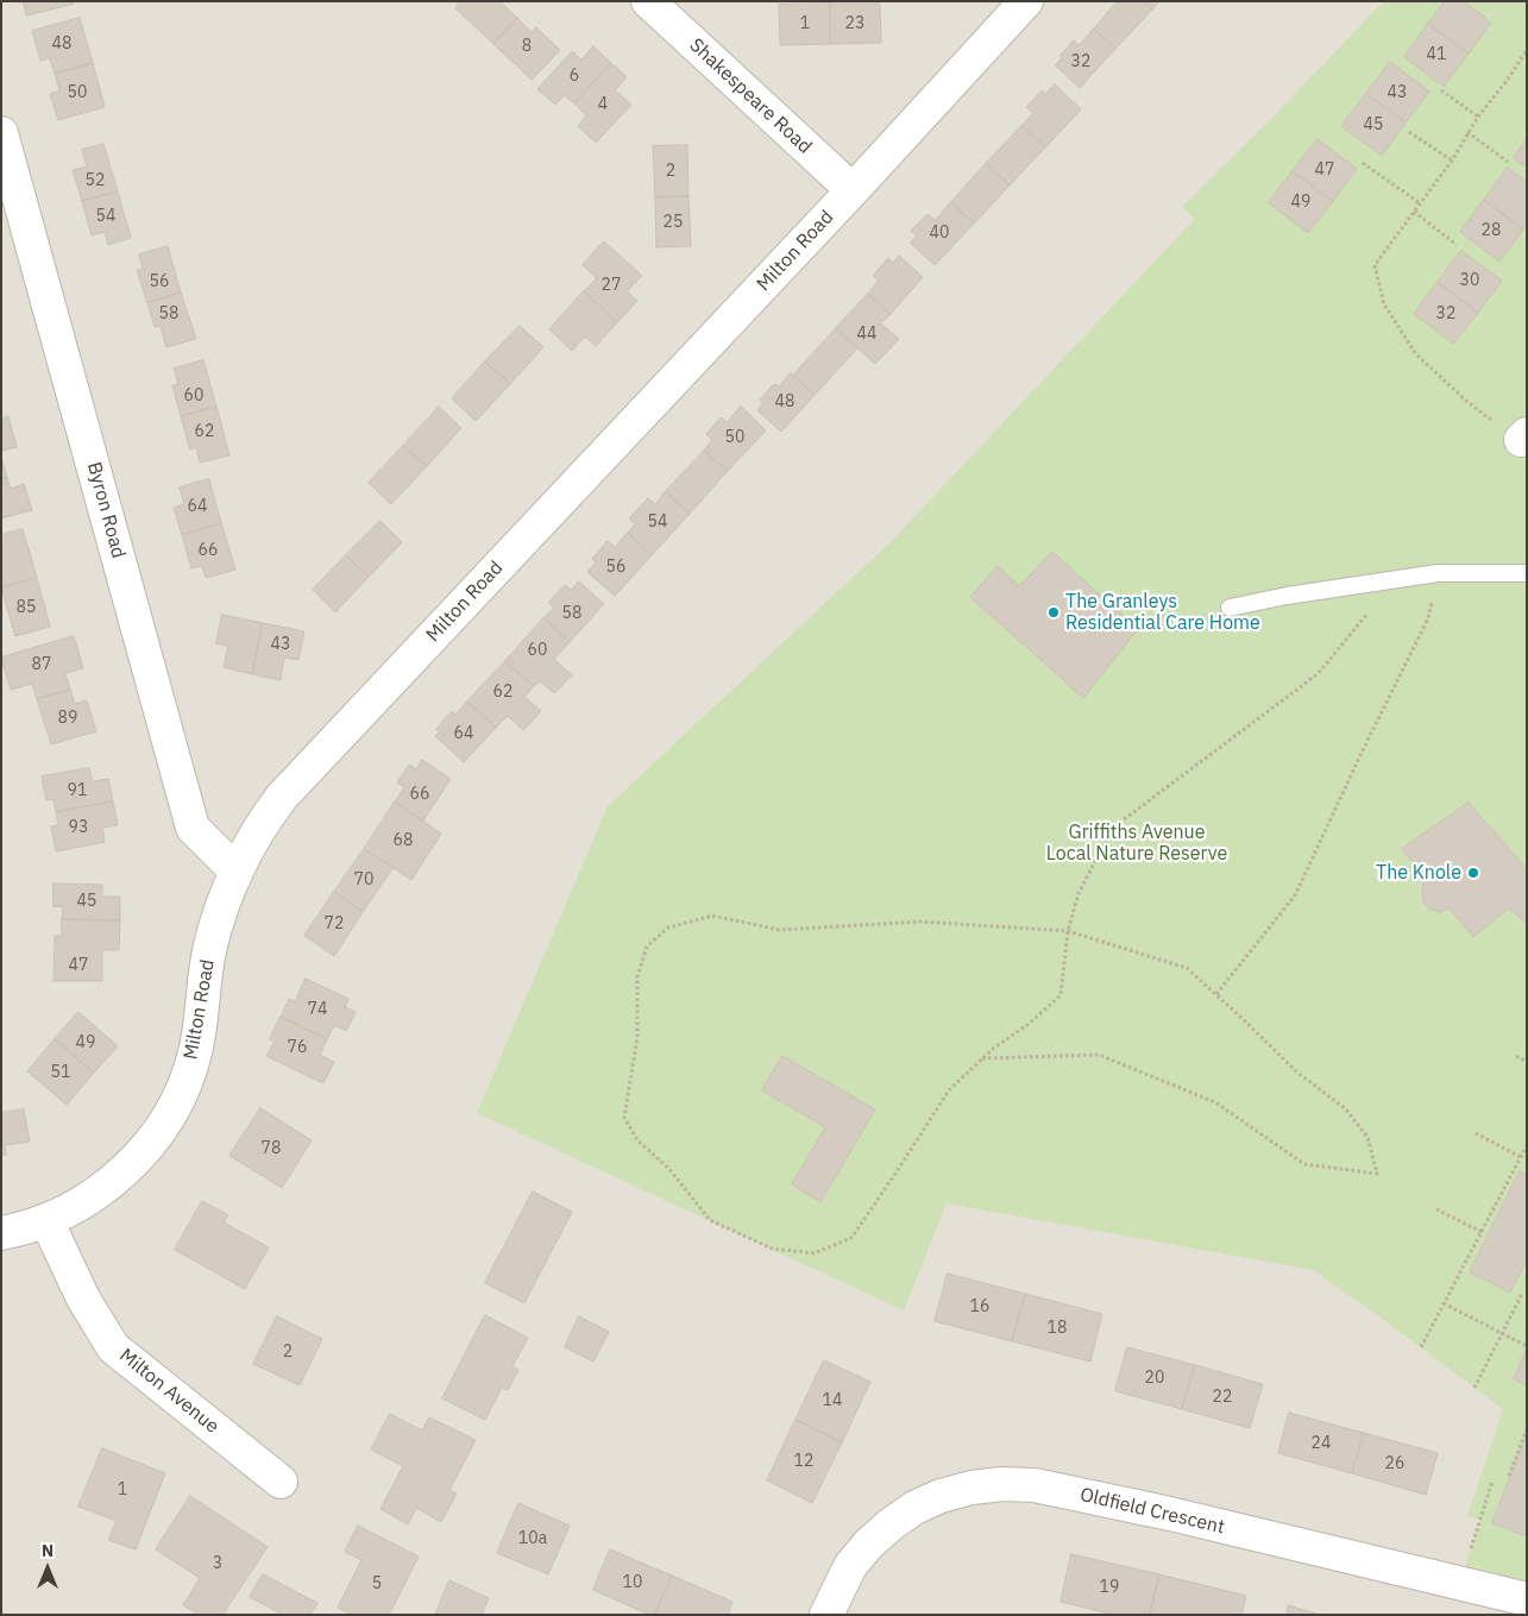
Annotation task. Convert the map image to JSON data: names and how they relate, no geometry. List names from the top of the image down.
{
  "streets": {
    "street": [
      "Shakespeare Road",
      "Milton Road",
      "Byron Road",
      "Milton Avenue",
      "Oldfield Crescent"
    ]
  },
  "crossings": [
    ["Shakespeare Road", "Milton Road"],
    ["Milton Road", "Byron Road"],
    ["Milton Road", "Milton Avenue"]
  ],
  "parks": ["Griffiths Avenue Local Nature Reserve"],
  "places": ["The Granleys Residential Care Home", "The Knole"],
  "house_numbers": [
    "1",
    "23",
    "48",
    "8",
    "41",
    "32",
    "6",
    "50",
    "43",
    "4",
    "45",
    "47",
    "2",
    "52",
    "49",
    "54",
    "25",
    "28",
    "40",
    "30",
    "56",
    "27",
    "58",
    "32",
    "44",
    "60",
    "48",
    "62",
    "50",
    "64",
    "54",
    "66",
    "56",
    "85",
    "58",
    "43",
    "60",
    "87",
    "62",
    "89",
    "64",
    "91",
    "66",
    "93",
    "68",
    "70",
    "45",
    "72",
    "47",
    "74",
    "49",
    "76",
    "51",
    "78",
    "16",
    "18",
    "2",
    "20",
    "22",
    "14",
    "24",
    "12",
    "26",
    "1",
    "10a",
    "3",
    "10",
    "5",
    "19"
  ],
  "north": "top"
}
